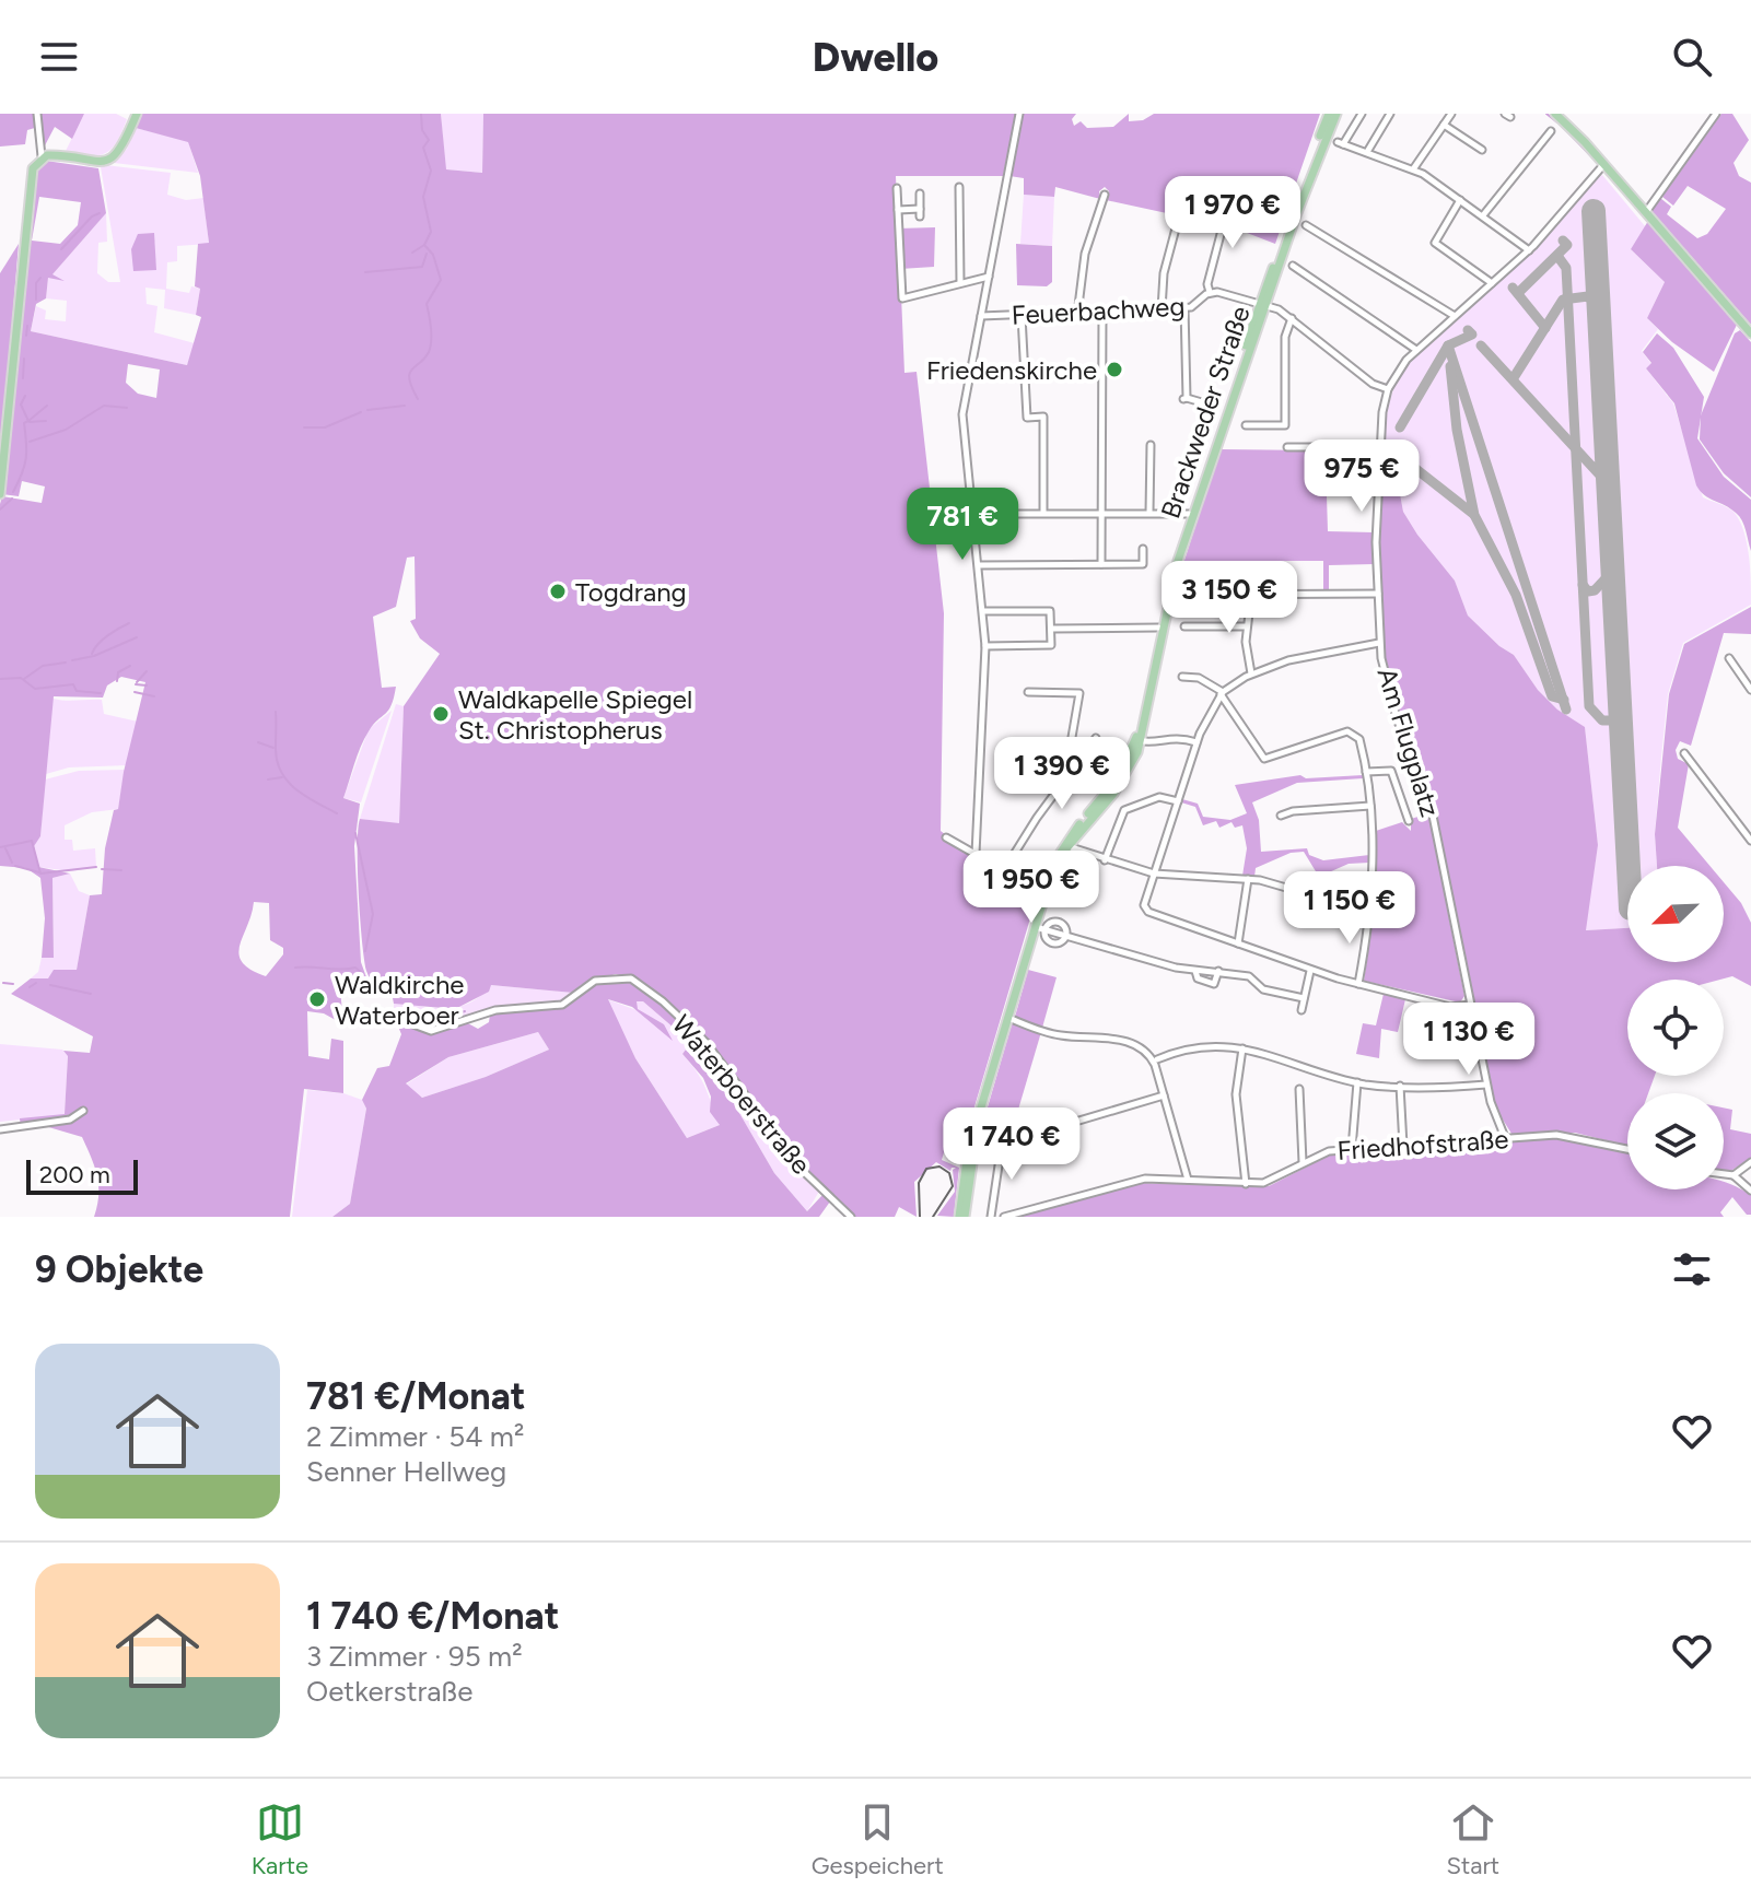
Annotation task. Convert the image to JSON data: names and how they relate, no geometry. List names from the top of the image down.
{
  "streets": {
    "main road": ["Brackweder Straße"],
    "street": [
      "Feuerbachweg",
      "Am Flugplatz",
      "Waterboerstraße",
      "Friedhofstraße"
    ]
  },
  "crossings": [
    ["Feuerbachweg", "Brackweder Straße"],
    ["Feuerbachweg", "Am Flugplatz"],
    ["Am Flugplatz", "Friedhofstraße"]
  ],
  "places": [
    "Friedenskirche",
    "Togdrang",
    "Waldkapelle Spiegel St. Christopherus",
    "Waldkirche Waterboer"
  ],
  "scale_bar": "200 m",
  "north": "bottom left",
  "page": {
    "header": "Dwello",
    "price": [
      "1 970 €",
      "975 €",
      "781 €",
      "3 150 €",
      "1 390 €",
      "1 950 €",
      "1 150 €",
      "1 130 €",
      "1 740 €"
    ],
    "scale": "200 m",
    "heading": "9 Objekte",
    "list": [
      {
        "name": "781 €/Monat",
        "note": "2 Zimmer · 54 m² · Senner Hellweg"
      },
      {
        "name": "1 740 €/Monat",
        "note": "3 Zimmer · 95 m² · Oetkerstraße"
      }
    ],
    "tabs": ["Karte", "Gespeichert", "Start"]
  }
}
